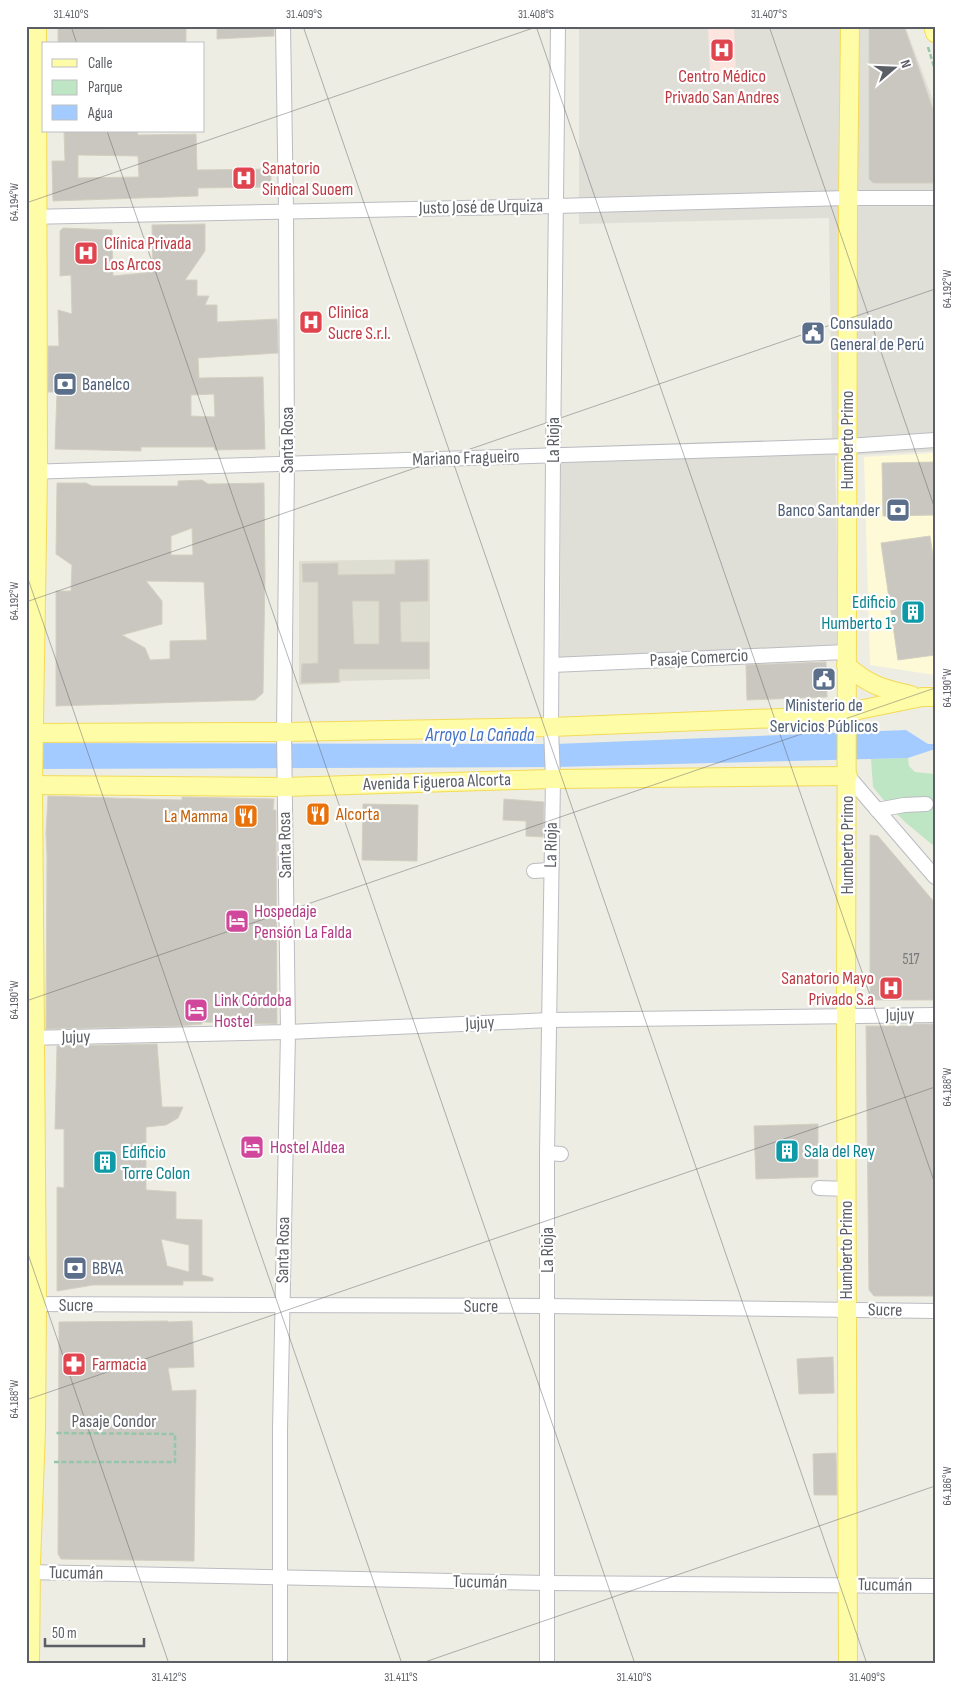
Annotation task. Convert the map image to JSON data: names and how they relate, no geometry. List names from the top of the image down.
{
  "streets": {
    "main road": ["Humberto Primo", "Avenida Figueroa Alcorta"],
    "street": [
      "Justo José de Urquiza",
      "Santa Rosa",
      "La Rioja",
      "Mariano Fragueiro",
      "Pasaje Comercio",
      "Jujuy",
      "Sucre",
      "Tucumán"
    ],
    "path": ["Pasaje Condor"]
  },
  "crossings": [
    ["Justo José de Urquiza", "Santa Rosa"],
    ["Justo José de Urquiza", "La Rioja"],
    ["Justo José de Urquiza", "Humberto Primo"],
    ["Santa Rosa", "Mariano Fragueiro"],
    ["Santa Rosa", "Avenida Figueroa Alcorta"],
    ["Santa Rosa", "Jujuy"],
    ["Santa Rosa", "Sucre"],
    ["Santa Rosa", "Tucumán"],
    ["La Rioja", "Mariano Fragueiro"],
    ["La Rioja", "Pasaje Comercio"],
    ["La Rioja", "Avenida Figueroa Alcorta"],
    ["La Rioja", "Jujuy"],
    ["La Rioja", "Sucre"],
    ["La Rioja", "Tucumán"],
    ["Humberto Primo", "Mariano Fragueiro"],
    ["Humberto Primo", "Pasaje Comercio"],
    ["Humberto Primo", "Avenida Figueroa Alcorta"],
    ["Humberto Primo", "Jujuy"],
    ["Humberto Primo", "Sucre"],
    ["Humberto Primo", "Tucumán"]
  ],
  "water": ["Arroyo La Cañada"],
  "places": {
    "hospital": [
      "Centro Médico Privado San Andres",
      "Sanatorio Sindical Suoem",
      "Clínica Privada Los Arcos",
      "Clinica Sucre S.r.l.",
      "Sanatorio Mayo Privado S.a"
    ],
    "public building": ["Consulado General de Perú", "Ministerio de Servicios Públicos"],
    "bank": ["Banelco", "Banco Santander", "BBVA"],
    "building": ["Edificio Humberto 1°", "Sala del Rey", "Edificio Torre Colon"],
    "restaurant": ["Alcorta", "La Mamma"],
    "hotel": ["Hospedaje Pensión La Falda", "Link Córdoba Hostel", "Hostel Aldea"],
    "pharmacy": ["Farmacia"]
  },
  "house_numbers": ["517"],
  "legend": ["Calle", "Parque", "Agua"],
  "scale_bar": "50 m",
  "north": "right",
  "coordinates": [
    "31.410°S",
    "31.409°S",
    "31.408°S",
    "31.407°S",
    "64.194°W",
    "64.192°W",
    "64.190°W",
    "64.188°W",
    "64.186°W",
    "31.412°S",
    "31.411°S"
  ]
}
